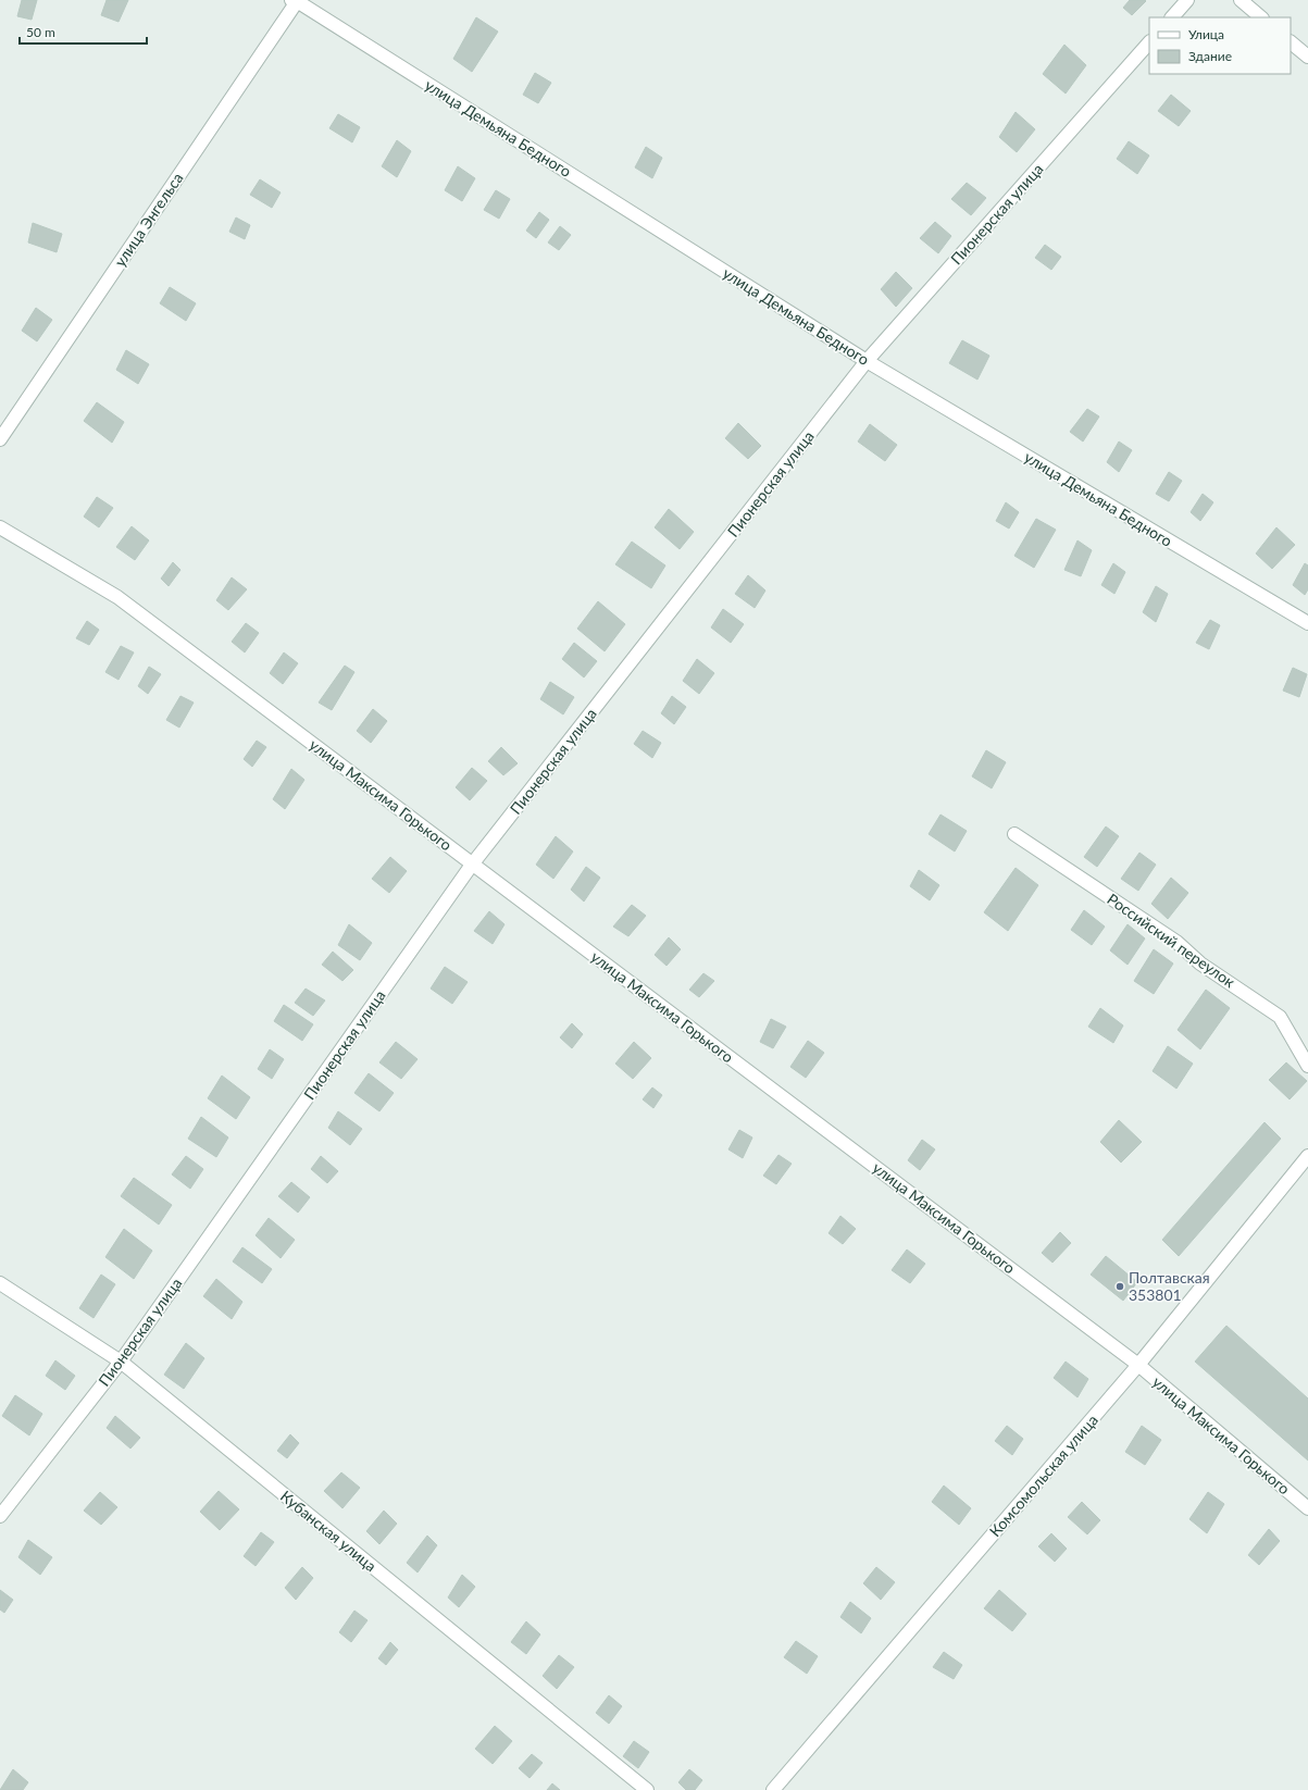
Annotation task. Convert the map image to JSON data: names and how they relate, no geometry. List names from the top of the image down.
{
  "streets": {
    "street": [
      "улица Демьяна Бедного",
      "Пионерская улица",
      "улица Энгельса",
      "улица Максима Горького",
      "Российский переулок",
      "Комсомольская улица",
      "Кубанская улица"
    ]
  },
  "crossings": [
    ["улица Демьяна Бедного", "Пионерская улица"],
    ["улица Демьяна Бедного", "улица Энгельса"],
    ["Пионерская улица", "улица Максима Горького"],
    ["Пионерская улица", "Кубанская улица"],
    ["улица Максима Горького", "Комсомольская улица"]
  ],
  "places": ["Полтавская 353801"],
  "legend": ["Улица", "Здание"],
  "scale_bar": "50 m"
}
